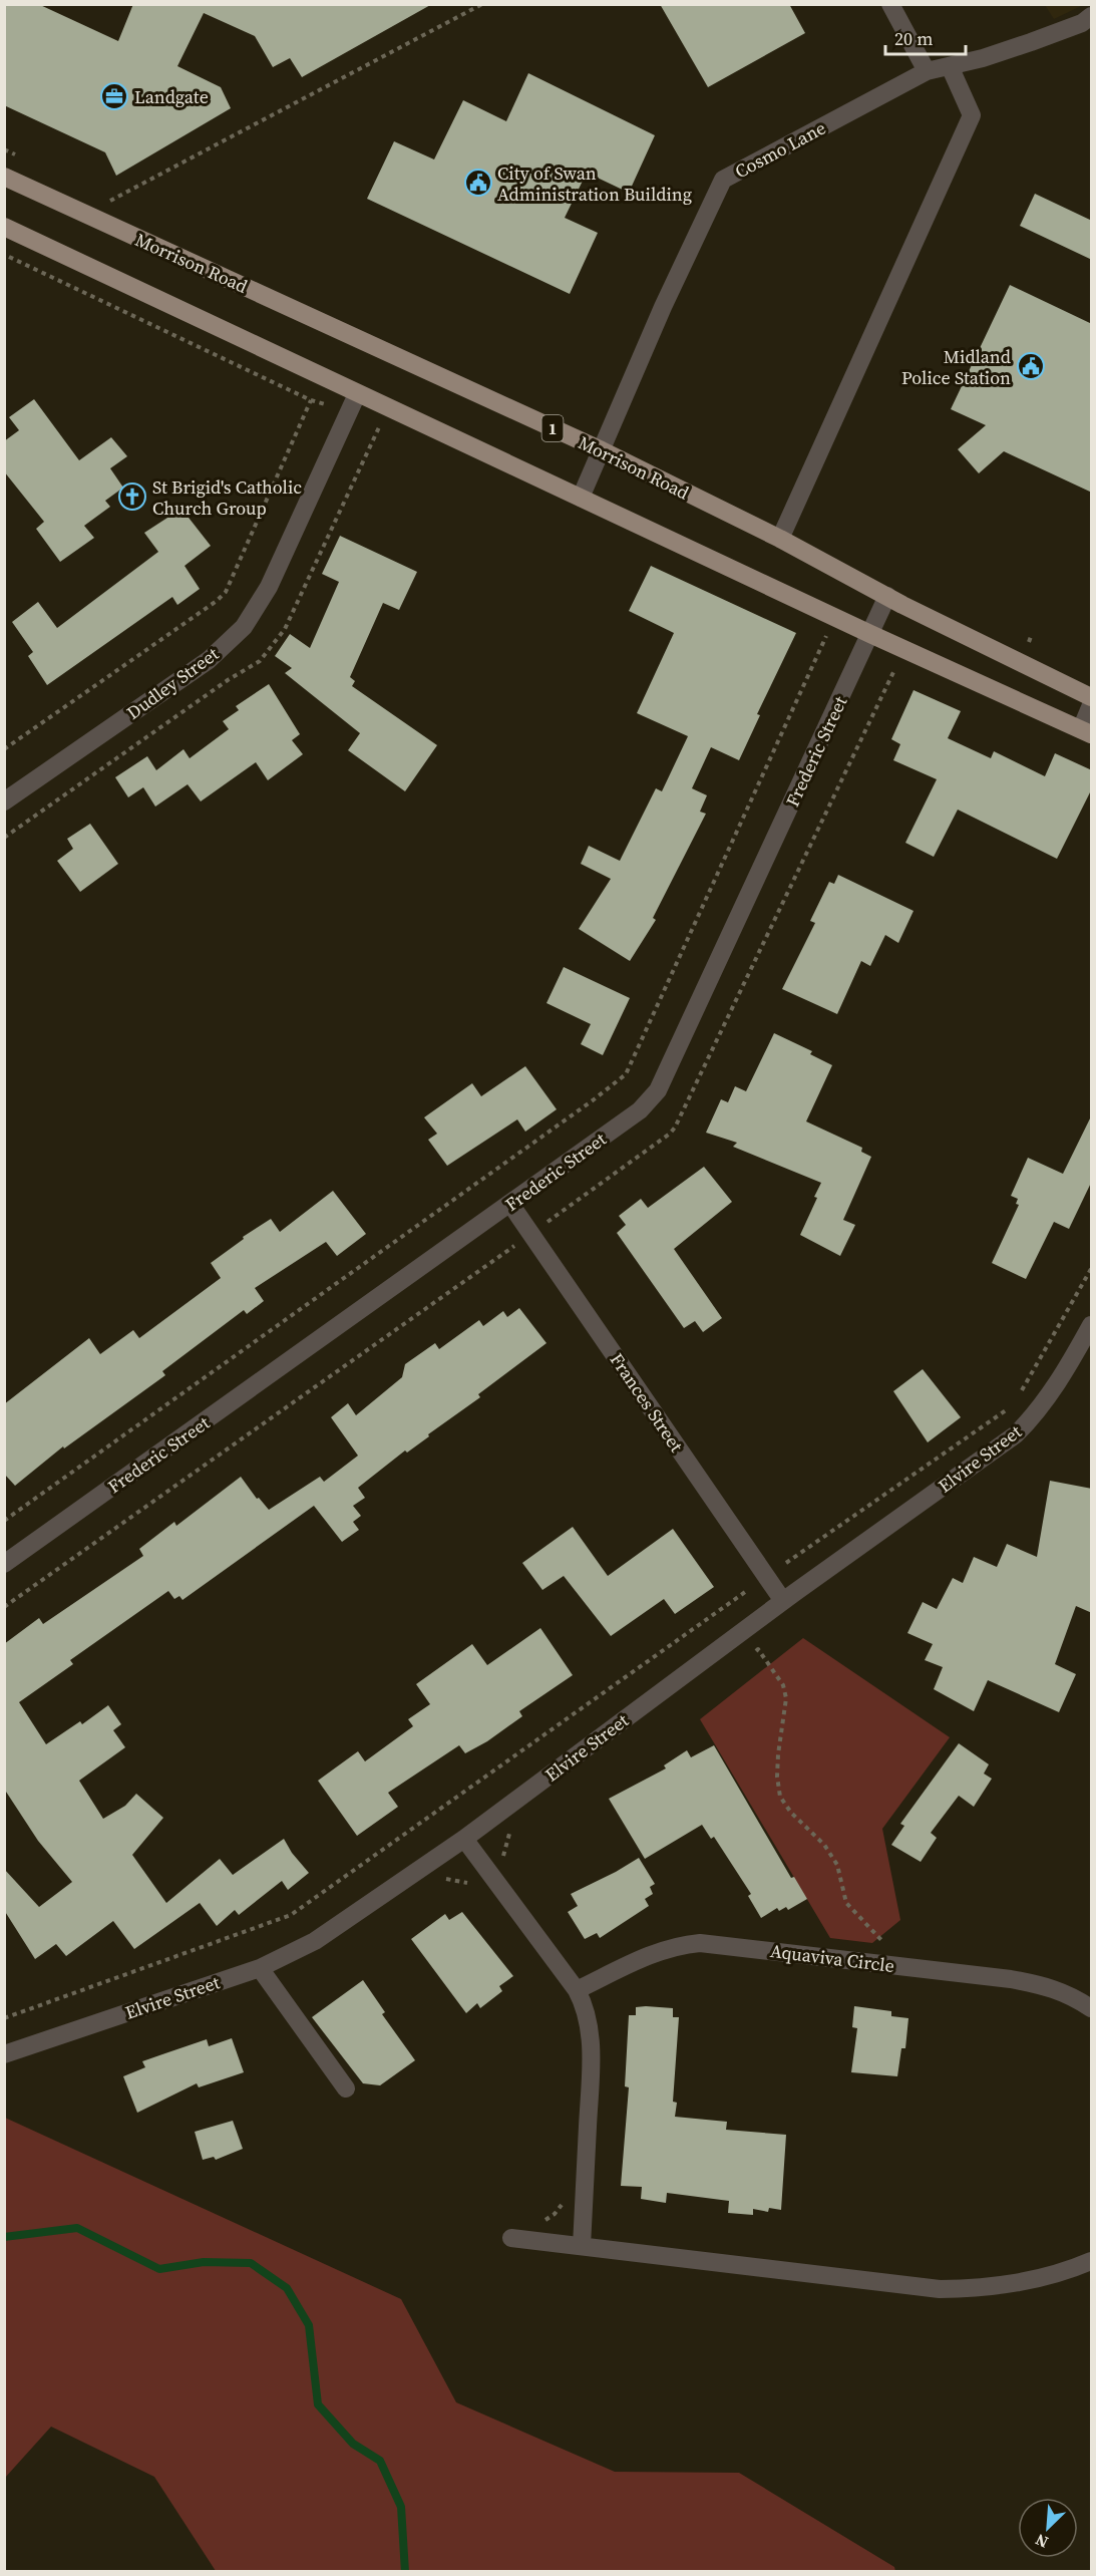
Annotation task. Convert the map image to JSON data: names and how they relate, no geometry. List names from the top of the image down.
{
  "streets": {
    "main road": ["Morrison Road", "1"],
    "street": [
      "Cosmo Lane",
      "Dudley Street",
      "Frederic Street",
      "Frances Street",
      "Elvire Street",
      "Aquaviva Circle"
    ]
  },
  "crossings": [
    ["Cosmo Lane", "Morrison Road"],
    ["Morrison Road", "Frederic Street"],
    ["Frederic Street", "Frances Street"],
    ["Frances Street", "Elvire Street"]
  ],
  "places": {
    "office": ["Landgate"],
    "public building": ["City of Swan Administration Building", "Midland Police Station"],
    "church": ["St Brigid's Catholic Church Group"]
  },
  "scale_bar": "20 m",
  "north": "bottom left"
}
